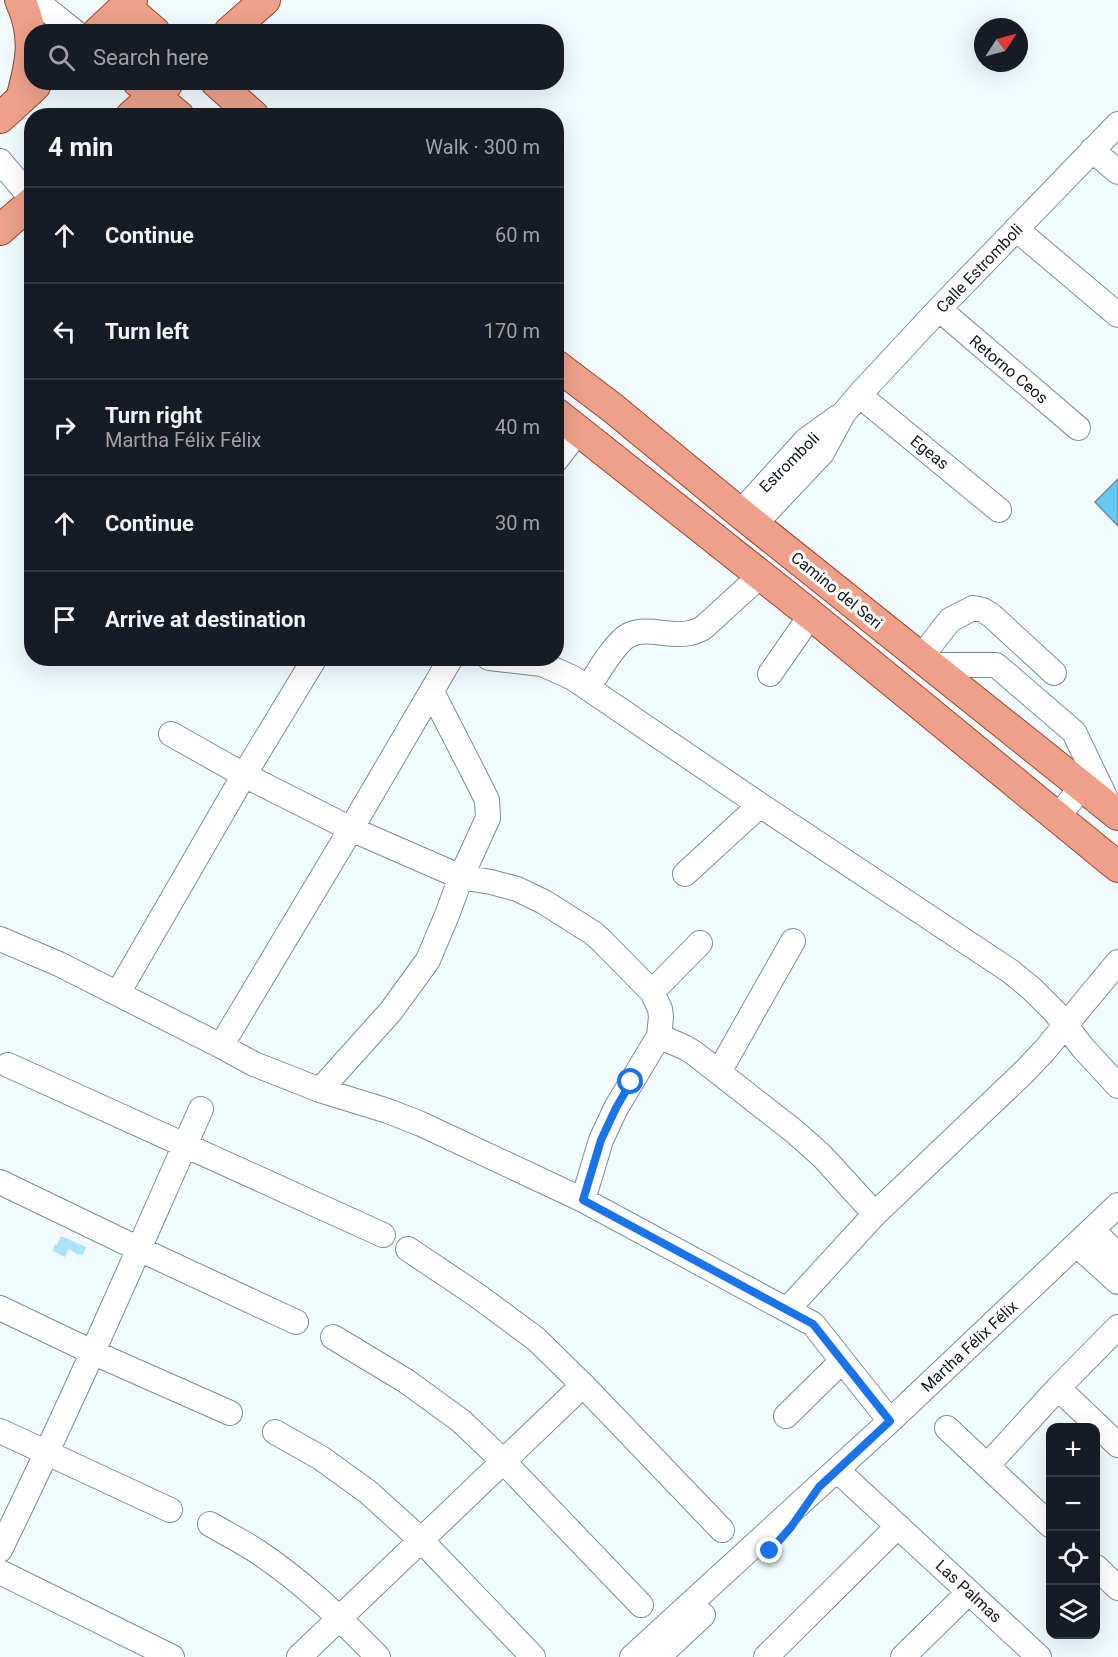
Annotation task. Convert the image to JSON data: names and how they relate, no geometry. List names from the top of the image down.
{
  "streets": {
    "main road": ["Camino del Seri"],
    "street": [
      "Calle Estromboli",
      "Retorno Ceos",
      "Egeas",
      "Estromboli",
      "Martha Félix Félix",
      "Las Palmas"
    ]
  },
  "crossings": [
    ["Calle Estromboli", "Retorno Ceos"],
    ["Calle Estromboli", "Egeas"],
    ["Calle Estromboli", "Estromboli"],
    ["Estromboli", "Camino del Seri"],
    ["Martha Félix Félix", "Las Palmas"]
  ],
  "north": "top right",
  "page": {
    "search": "Search here",
    "heading": ["4 min", "Walk · 300 m"],
    "list": [
      ["Continue", "60 m"],
      ["Turn left", "170 m"],
      ["Turn right", "Martha Félix Félix", "40 m"],
      ["Continue", "30 m"],
      "Arrive at destination"
    ],
    "map_buttons": ["+", "−"]
  }
}
